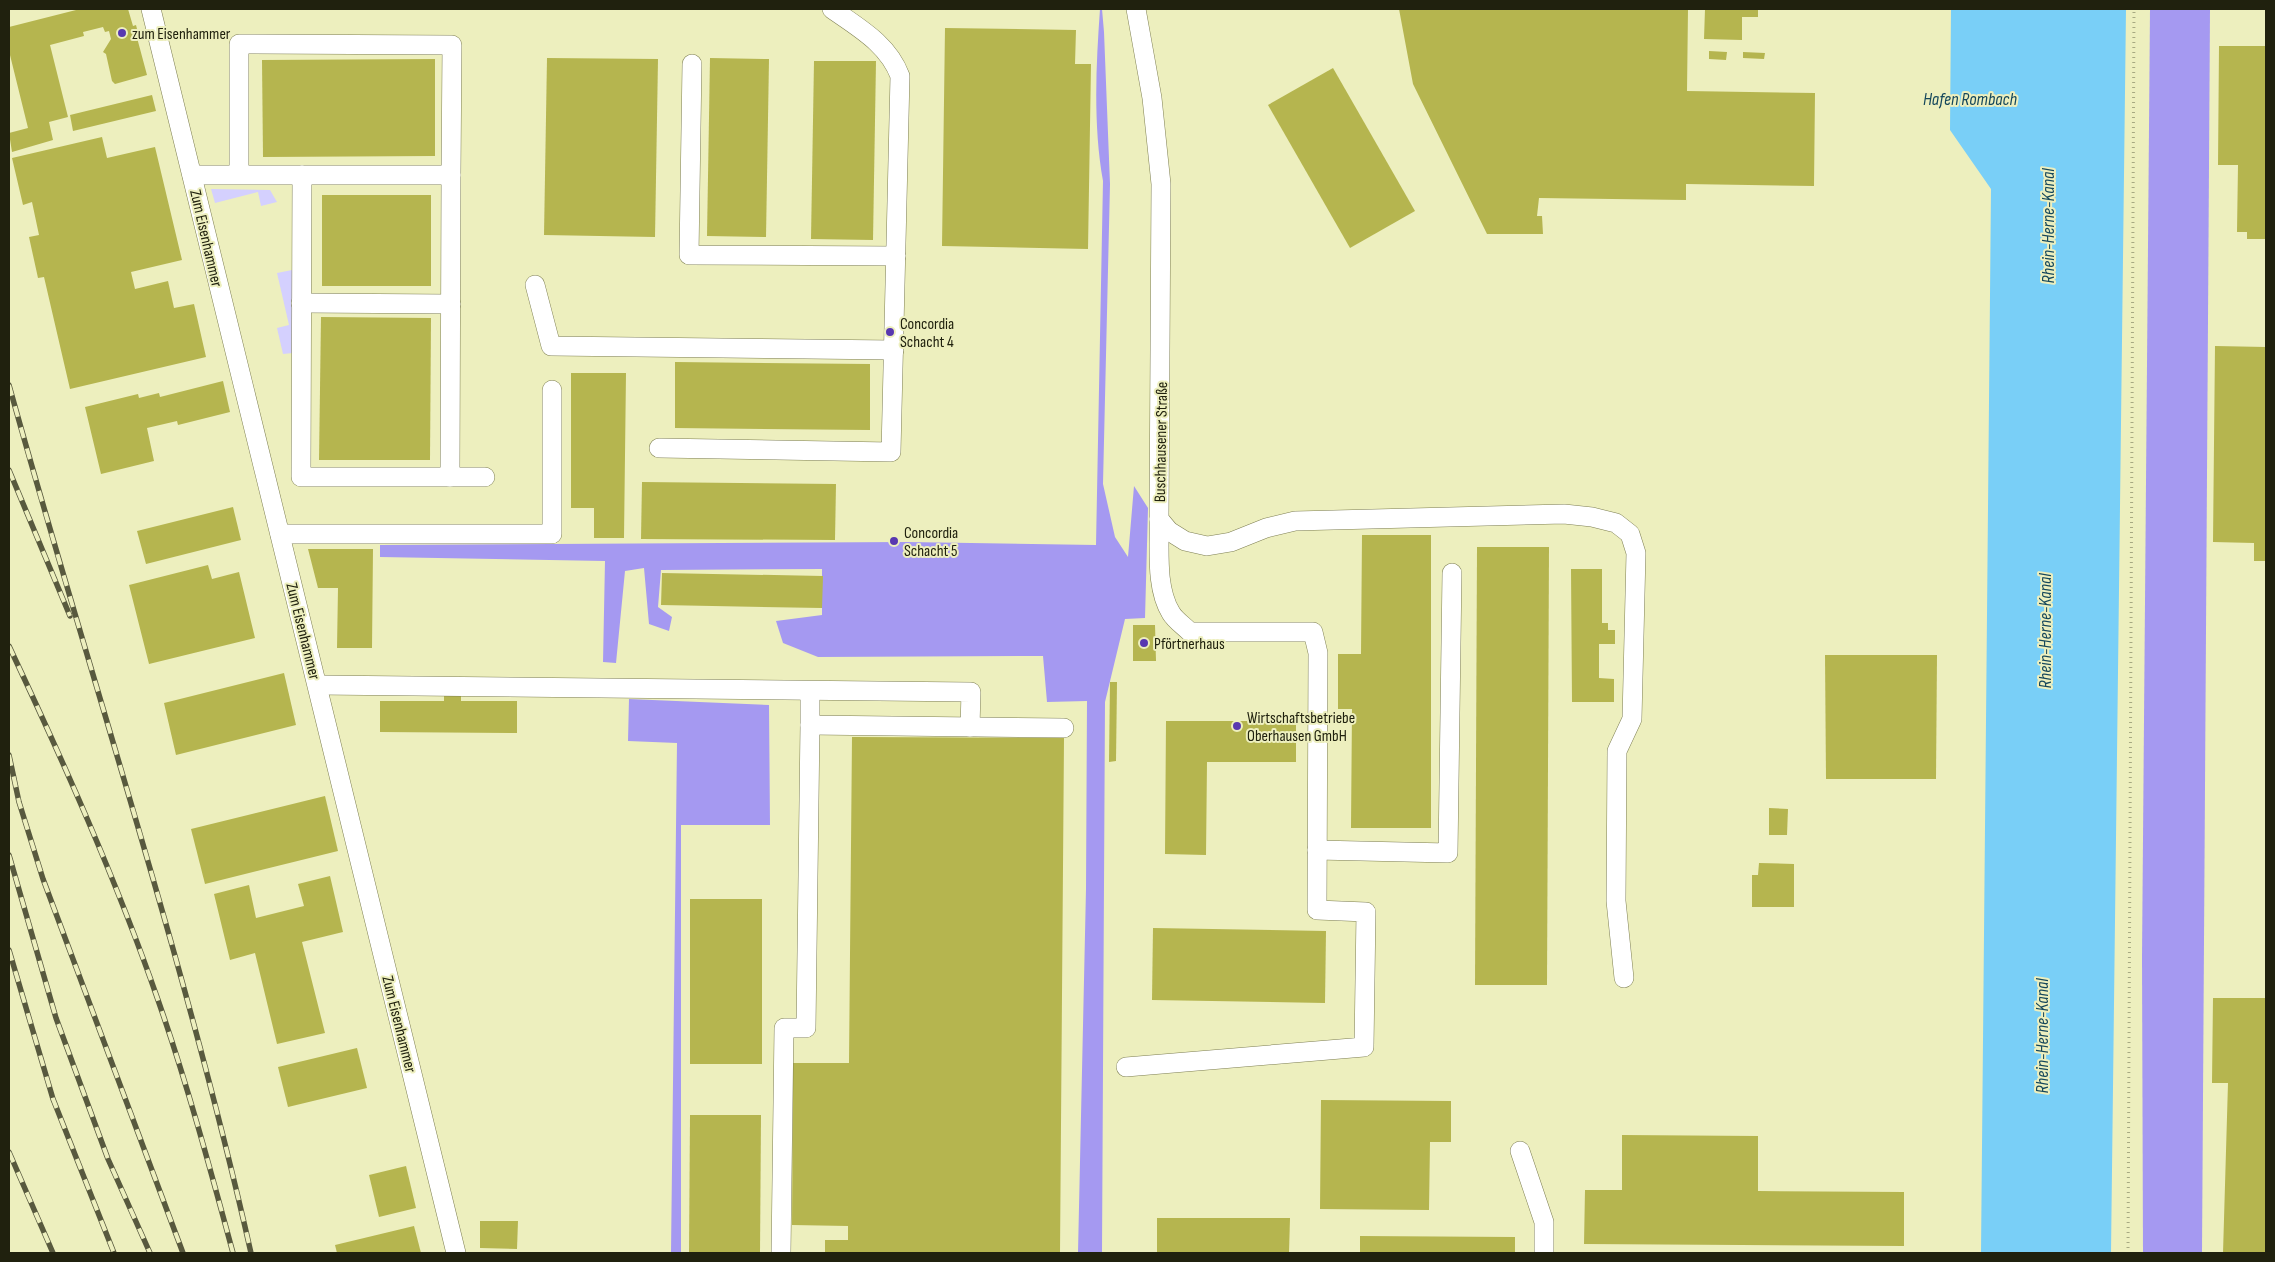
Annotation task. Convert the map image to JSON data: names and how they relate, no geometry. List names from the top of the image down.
{
  "streets": {
    "street": ["Zum Eisenhammer", "Buschhausener Straße"]
  },
  "water": ["Hafen Rombach", "Rhein-Herne-Kanal"],
  "places": [
    "zum Eisenhammer",
    "Concordia Schacht 4",
    "Concordia Schacht 5",
    "Pförtnerhaus",
    "Wirtschaftsbetriebe Oberhausen GmbH"
  ]
}
